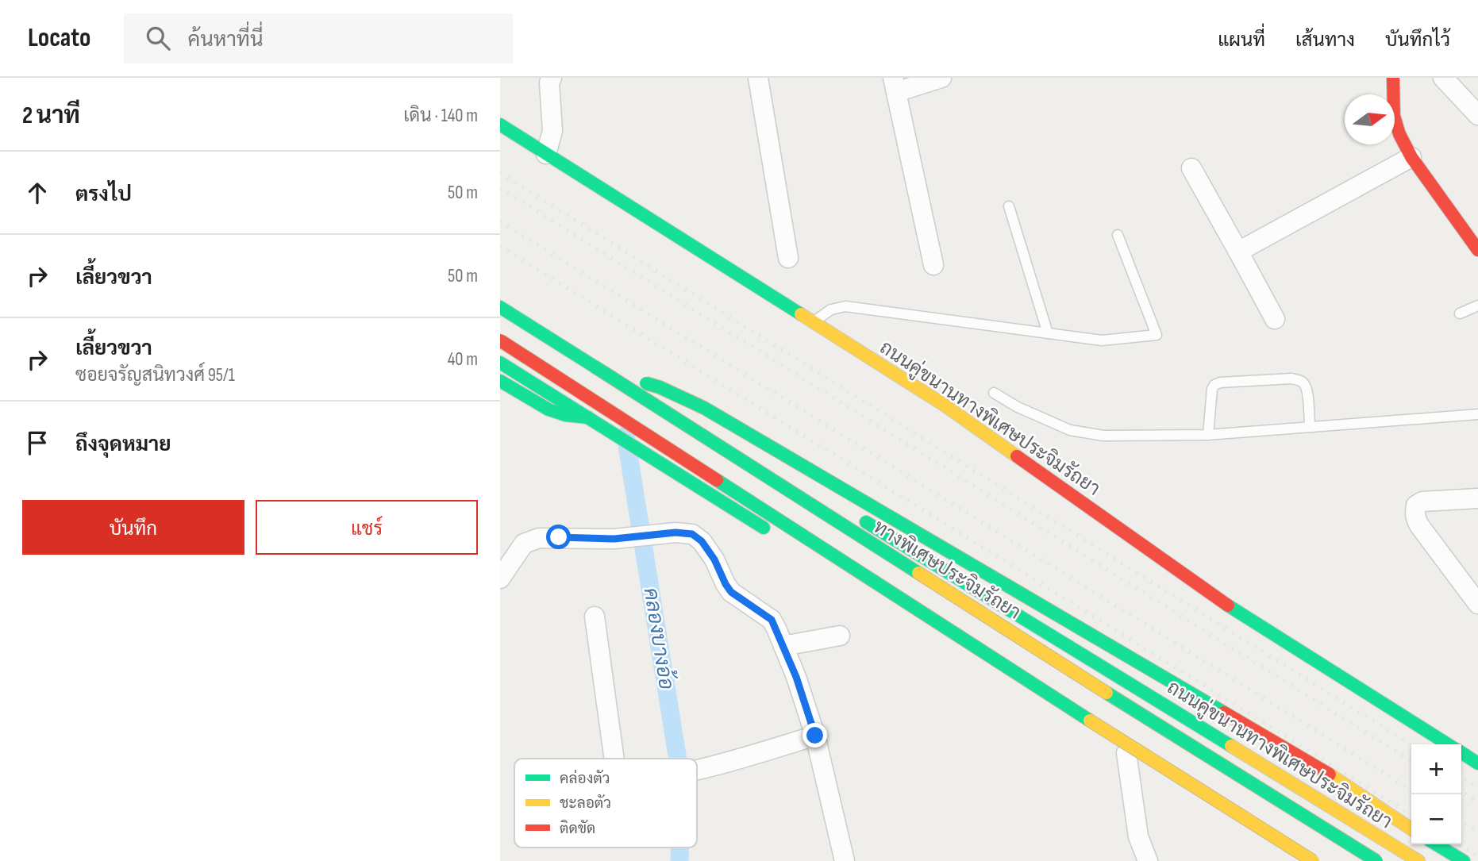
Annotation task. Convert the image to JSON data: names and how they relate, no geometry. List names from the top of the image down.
{
  "streets": {
    "main road": ["ถนนคู่ขนานทางพิเศษประจิมรัถยา", "ทางพิเศษประจิมรัถยา"]
  },
  "water": ["คลองบางอ้อ"],
  "legend": ["คล่องตัว", "ชะลอตัว", "ติดขัด"],
  "north": "right",
  "page": {
    "header": "Locato",
    "search": "ค้นหาที่นี่",
    "nav": ["แผนที่", "เส้นทาง", "บันทึกไว้"],
    "heading": ["2 นาที", "เดิน · 140 m"],
    "list": [
      ["ตรงไป", "50 m"],
      ["เลี้ยวขวา", "50 m"],
      ["เลี้ยวขวา", "ซอยจรัญสนิทวงศ์ 95/1", "40 m"],
      "ถึงจุดหมาย"
    ],
    "buttons": ["บันทึก", "แชร์"],
    "map_buttons": ["+", "−"]
  }
}
